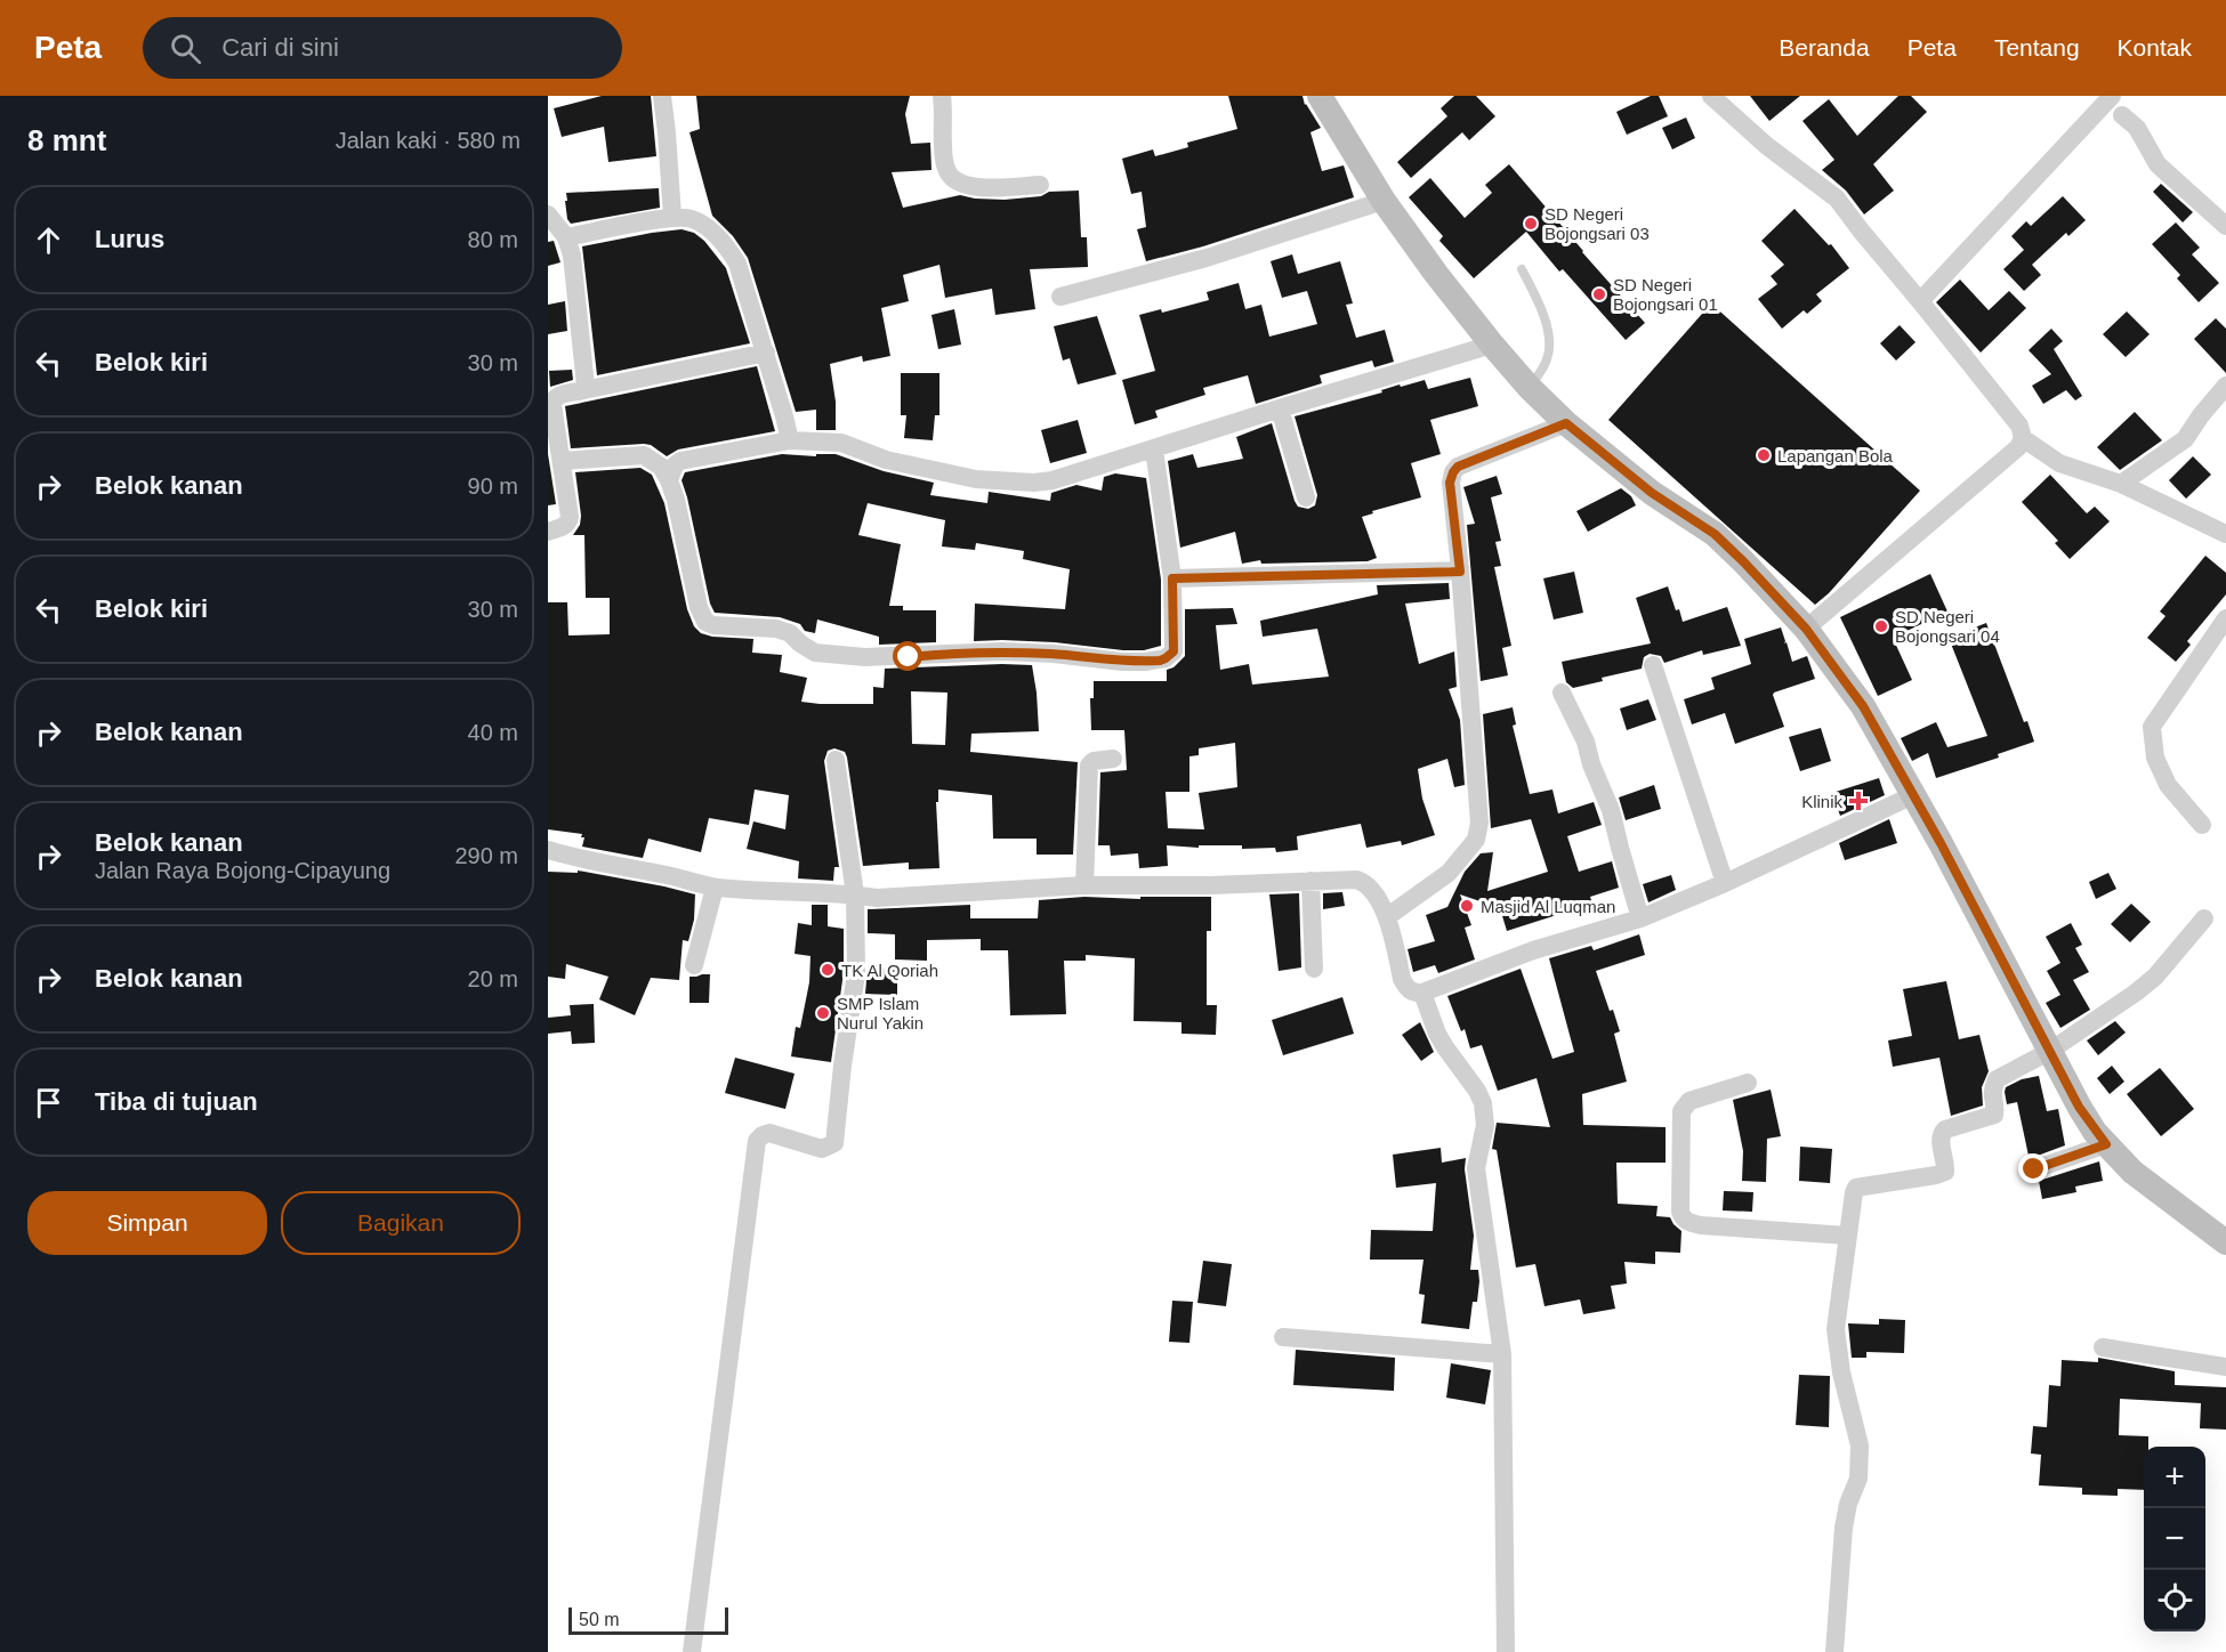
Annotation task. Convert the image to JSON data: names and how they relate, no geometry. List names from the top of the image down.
{
  "places": {
    "other": [
      "SD Negeri Bojongsari 03",
      "SD Negeri Bojongsari 01",
      "Lapangan Bola",
      "SD Negeri Bojongsari 04",
      "Masjid Al Luqman",
      "TK Al Qoriah",
      "SMP Islam Nurul Yakin"
    ],
    "health": ["Klinik"]
  },
  "scale_bar": "50 m",
  "page": {
    "header": "Peta",
    "search": "Cari di sini",
    "nav": [
      "Beranda",
      "Peta",
      "Tentang",
      "Kontak"
    ],
    "heading": ["8 mnt", "Jalan kaki · 580 m"],
    "list": [
      ["Lurus", "80 m"],
      ["Belok kiri", "30 m"],
      ["Belok kanan", "90 m"],
      ["Belok kiri", "30 m"],
      ["Belok kanan", "40 m"],
      ["Belok kanan", "Jalan Raya Bojong-Cipayung", "290 m"],
      ["Belok kanan", "20 m"],
      "Tiba di tujuan"
    ],
    "buttons": ["Simpan", "Bagikan"],
    "map_buttons": ["+", "−"],
    "scale": "50 m"
  }
}
